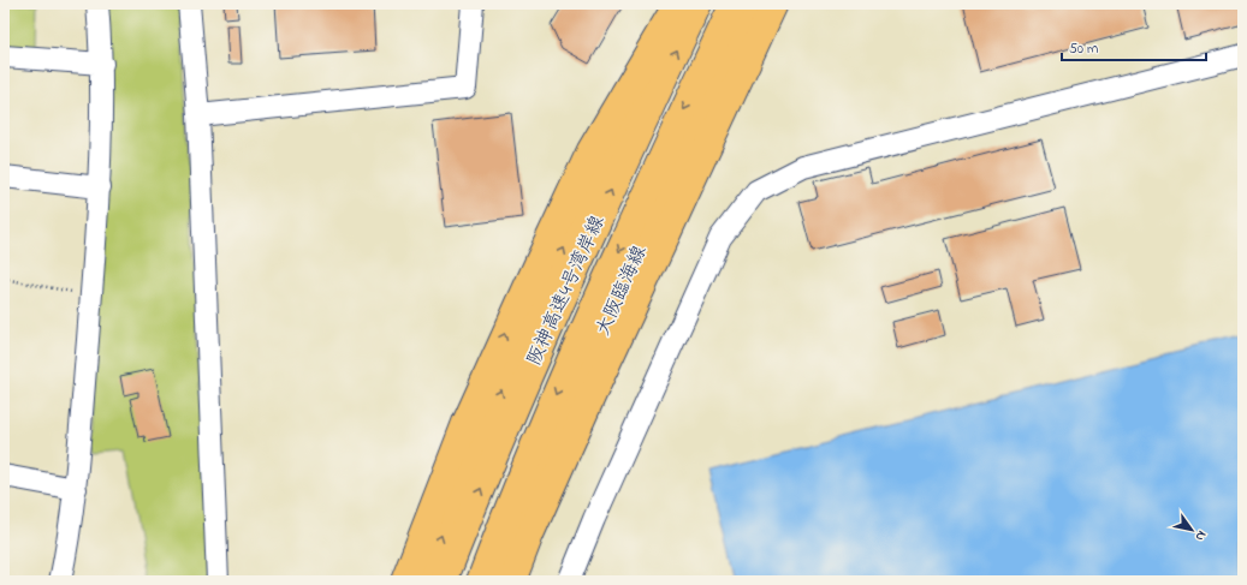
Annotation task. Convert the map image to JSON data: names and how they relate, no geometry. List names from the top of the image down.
{
  "streets": {
    "main road": ["阪神高速4号湾岸線", "大阪臨海線"]
  },
  "scale_bar": "50 m",
  "north": "bottom right"
}
